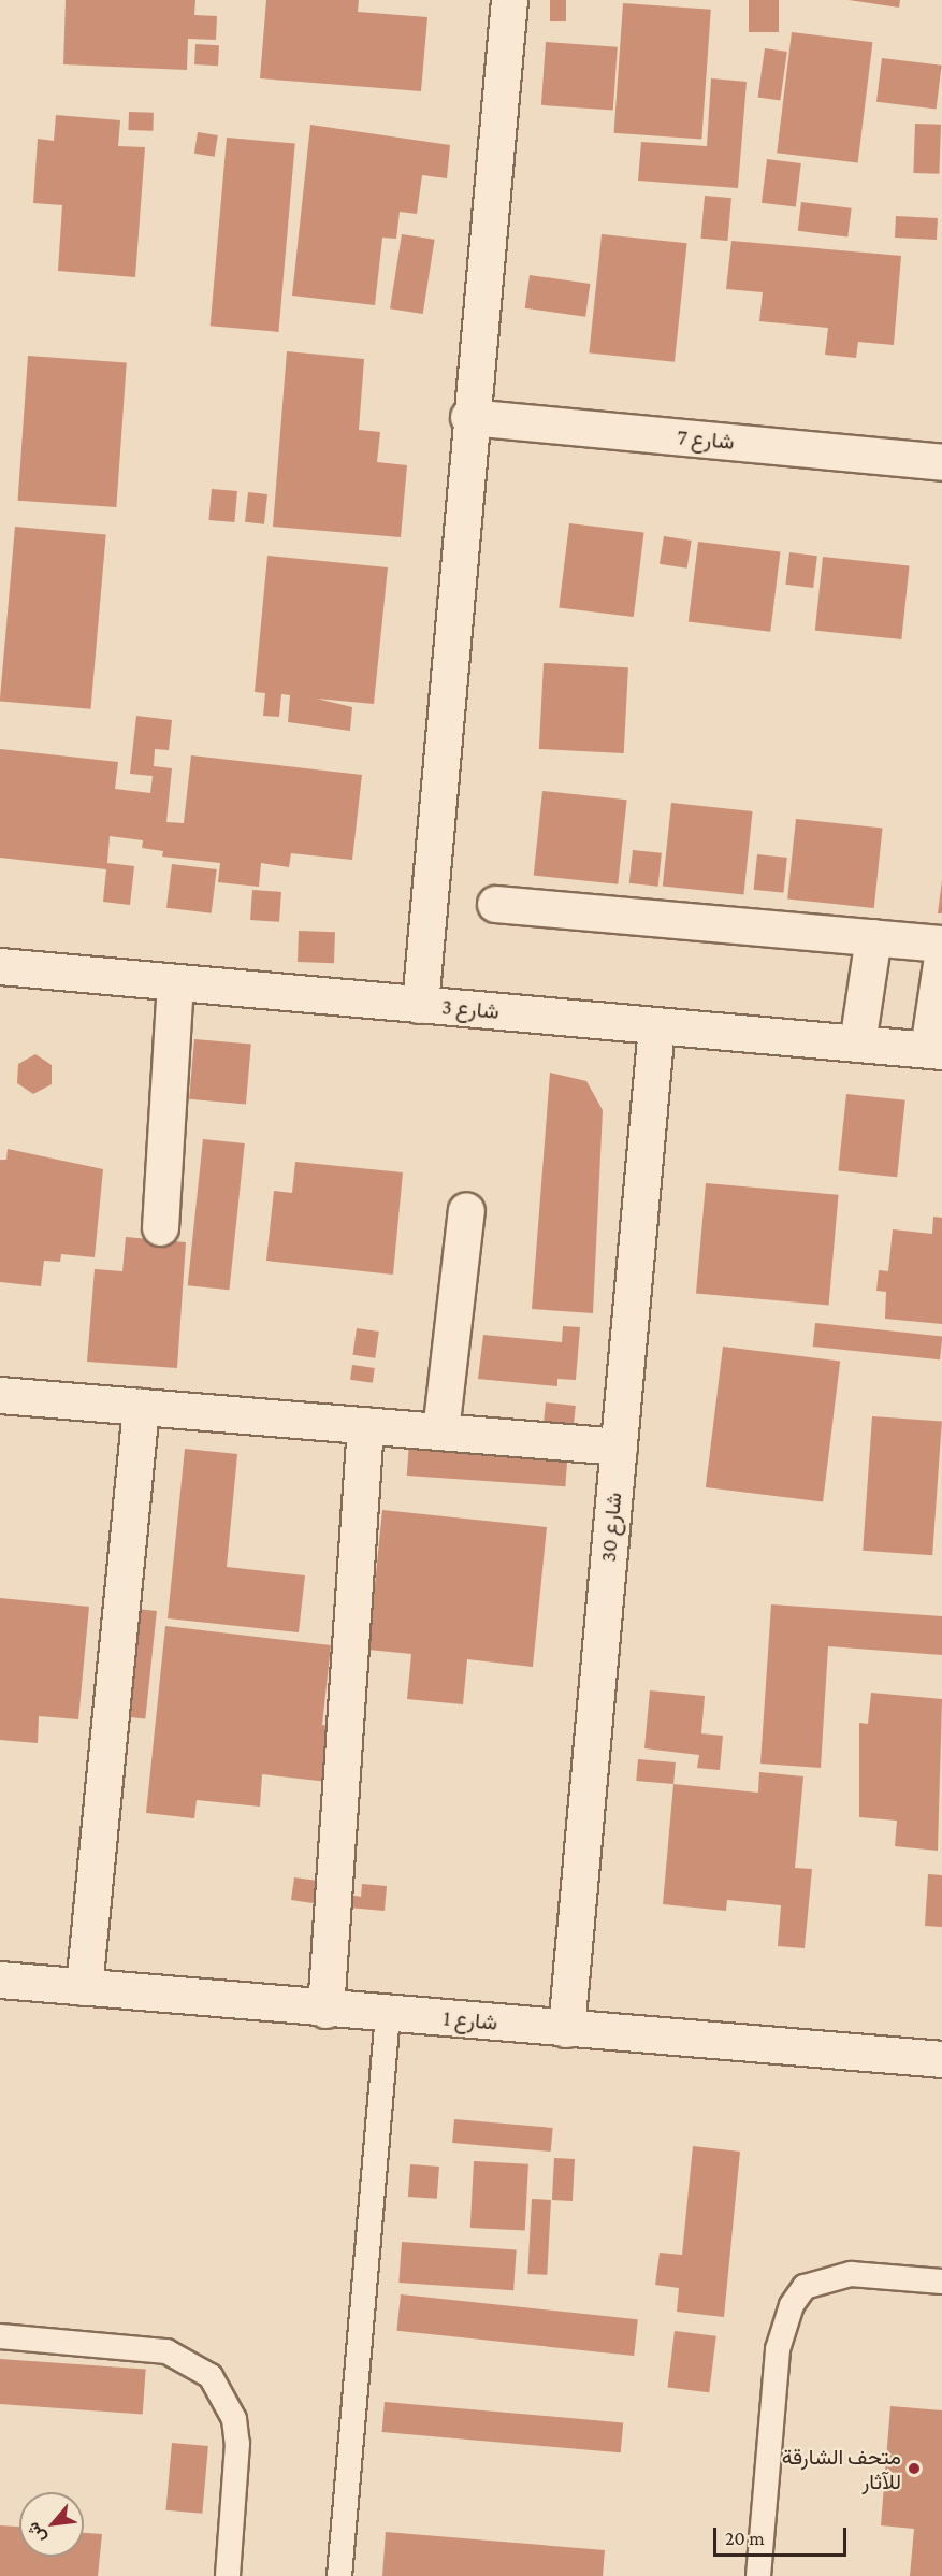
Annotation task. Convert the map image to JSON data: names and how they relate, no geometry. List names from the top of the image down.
{
  "streets": {
    "street": [
      "شارع 7",
      "شارع 3",
      "شارع 30",
      "شارع 1"
    ]
  },
  "crossings": [
    ["شارع 3", "شارع 30"],
    ["شارع 30", "شارع 1"]
  ],
  "places": ["متحف الشارقة للآثار"],
  "scale_bar": "20 m",
  "north": "bottom left"
}
